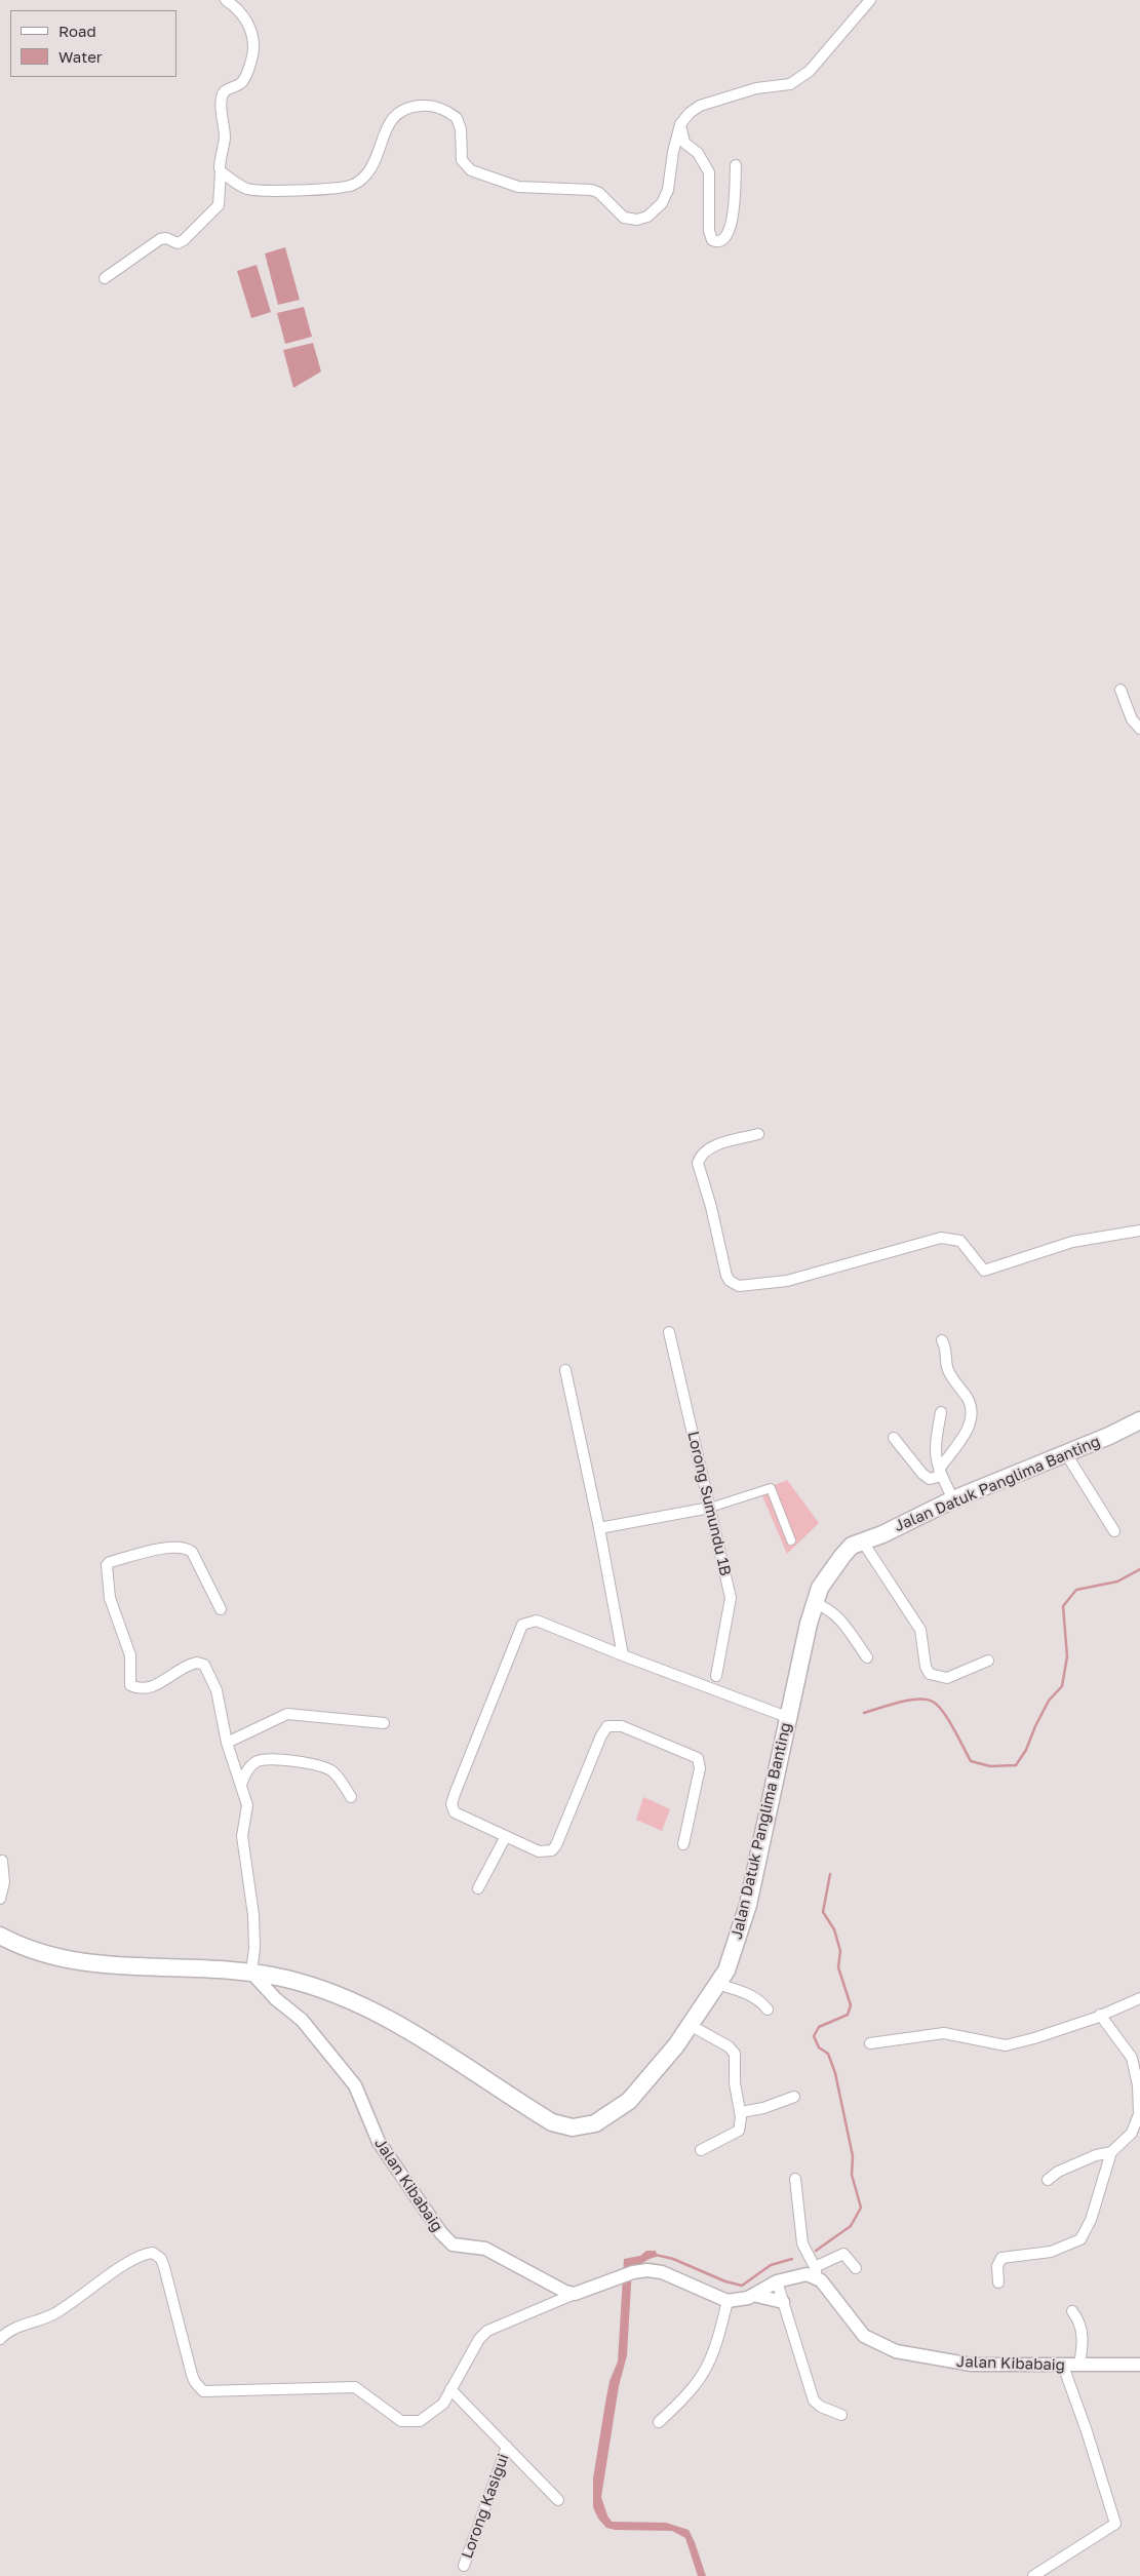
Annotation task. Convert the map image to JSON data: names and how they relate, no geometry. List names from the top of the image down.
{
  "streets": {
    "main road": ["Jalan Datuk Panglima Banting"],
    "street": ["Lorong Sumundu 1B", "Jalan Kibabaig", "Lorong Kasigui"]
  },
  "crossings": [
    ["Jalan Datuk Panglima Banting", "Jalan Kibabaig"]
  ],
  "legend": ["Road", "Water"]
}
